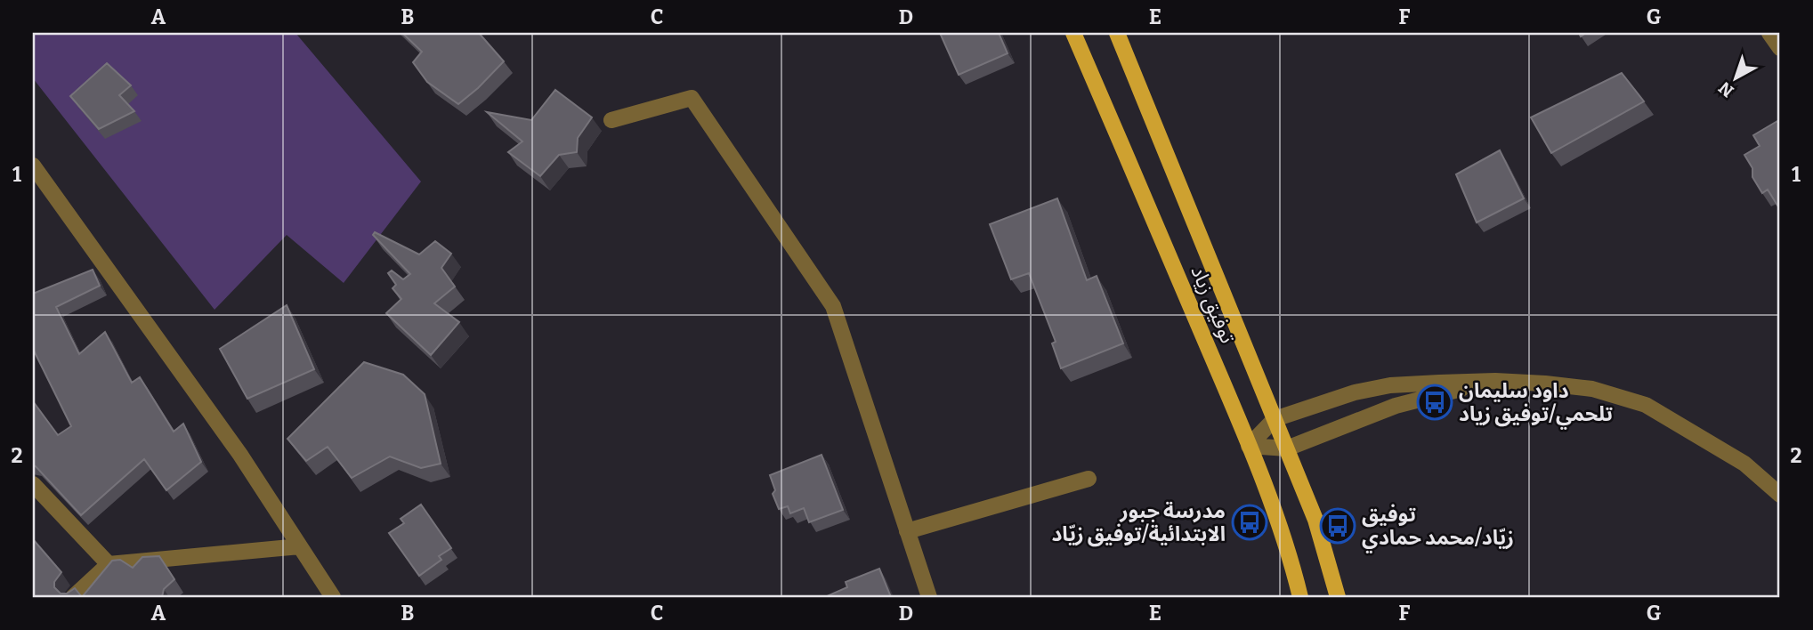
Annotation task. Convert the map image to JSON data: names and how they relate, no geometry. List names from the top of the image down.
{
  "streets": {
    "main road": ["توفيق زياد"]
  },
  "places": {
    "bus stop": ["داود سليمان تلحمي/توفيق زياد", "مدرسة جبور الابتدائية/توفيق زيّاد", "توفيق زيّاد/محمد حمادي"]
  },
  "north": "bottom left",
  "grid": {
    "columns": [
      "A",
      "B",
      "C",
      "D",
      "E",
      "F",
      "G"
    ],
    "rows": ["1", "2"]
  }
}
